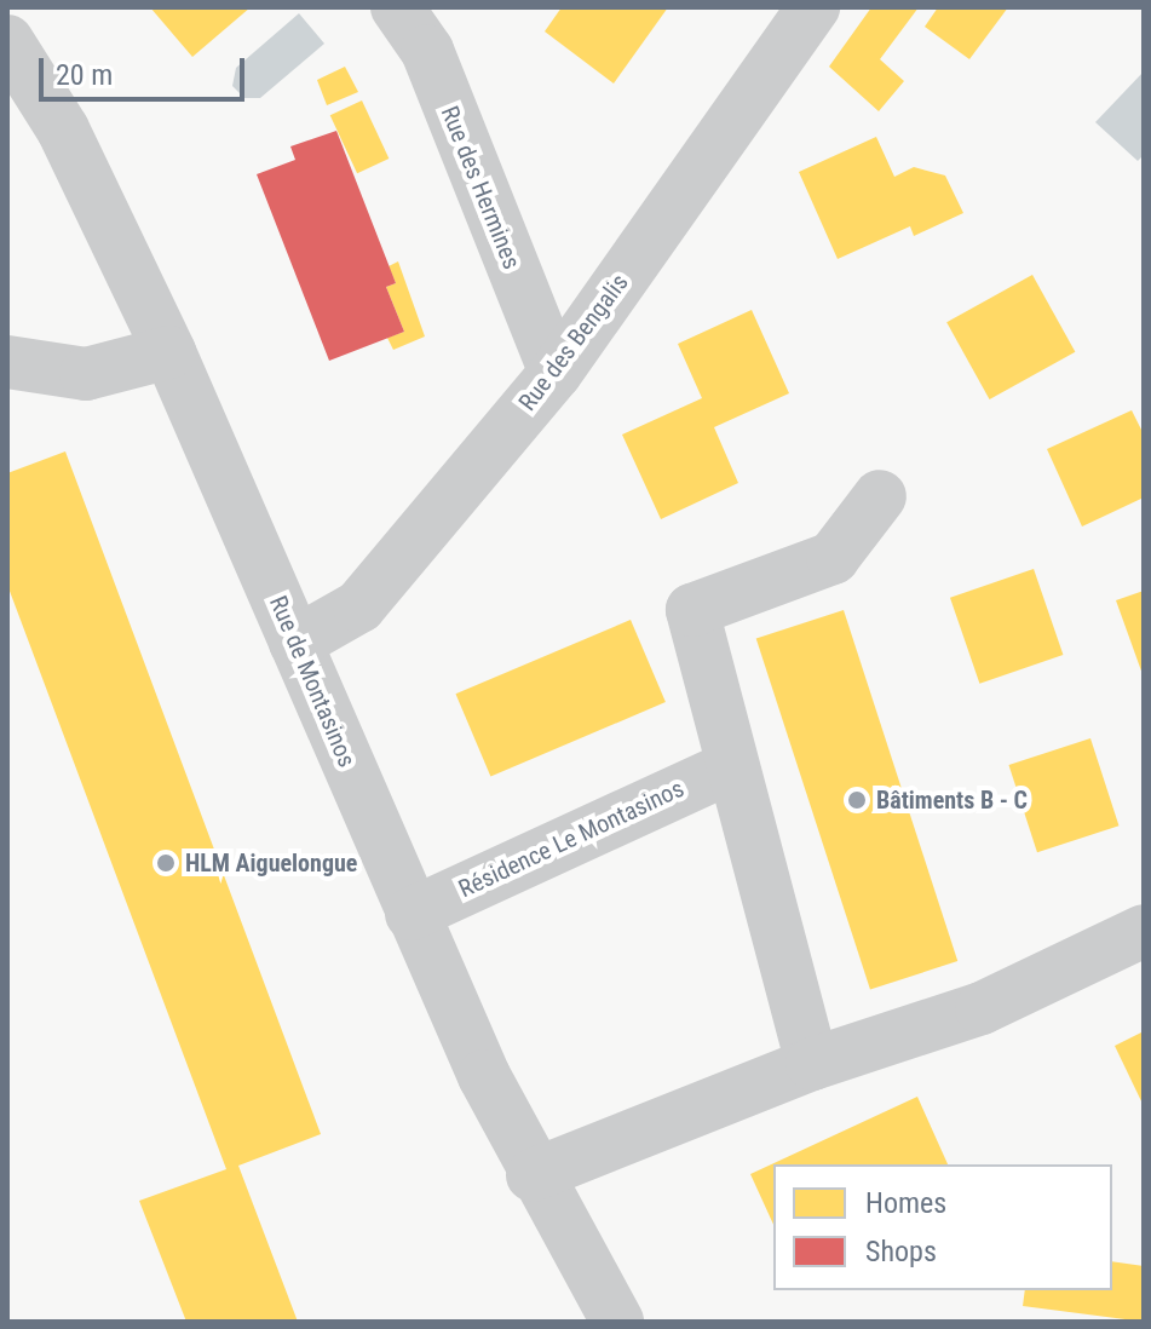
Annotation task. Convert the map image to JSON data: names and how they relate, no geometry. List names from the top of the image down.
{
  "streets": {
    "street": [
      "Rue des Hermines",
      "Rue des Bengalis",
      "Rue de Montasinos",
      "Résidence Le Montasinos"
    ]
  },
  "crossings": [
    ["Rue des Hermines", "Rue des Bengalis"],
    ["Rue des Bengalis", "Rue de Montasinos"],
    ["Rue de Montasinos", "Résidence Le Montasinos"]
  ],
  "places": ["Bâtiments B - C", "HLM Aiguelongue"],
  "legend": ["Homes", "Shops"],
  "scale_bar": "20 m"
}
